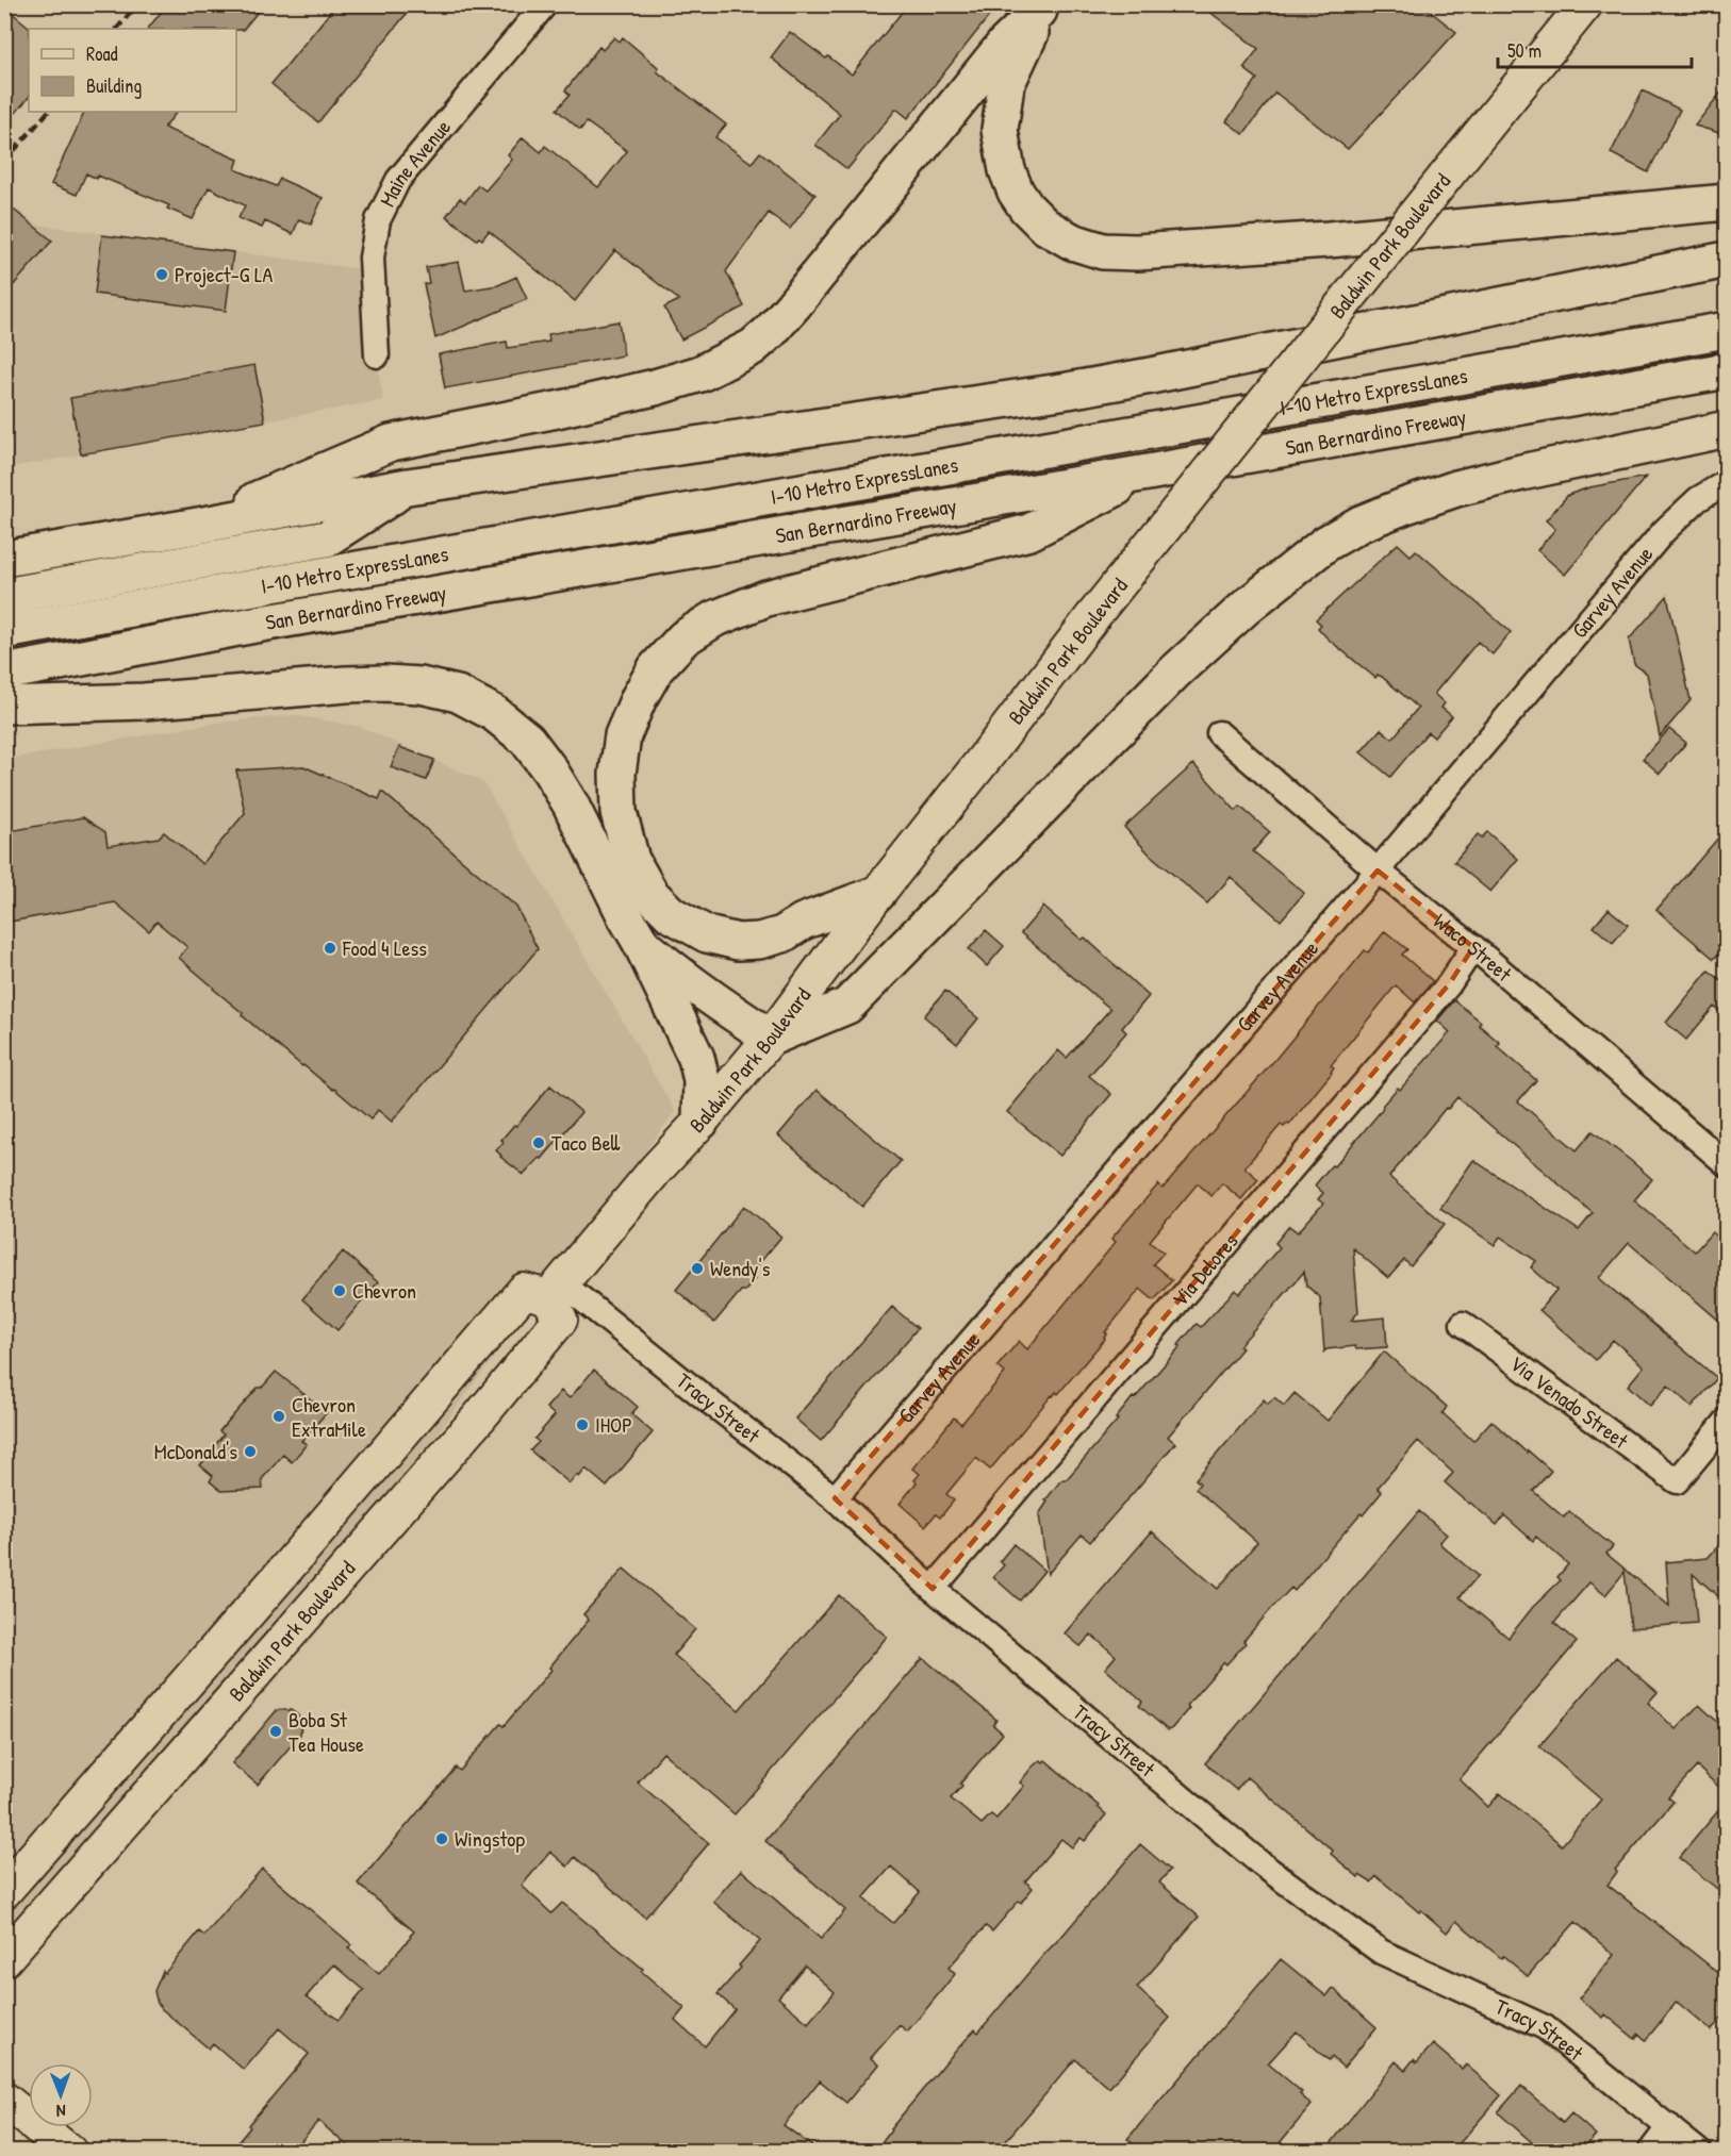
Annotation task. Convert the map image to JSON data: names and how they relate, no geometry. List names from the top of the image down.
{
  "streets": {
    "highway": ["I-10 Metro ExpressLanes", "San Bernardino Freeway"],
    "main road": ["Baldwin Park Boulevard"],
    "street": [
      "Maine Avenue",
      "Garvey Avenue",
      "Waco Street",
      "Via Delores",
      "Via Venado Street",
      "Tracy Street"
    ]
  },
  "crossings": [
    ["Baldwin Park Boulevard", "Tracy Street"],
    ["Garvey Avenue", "Waco Street"],
    ["Garvey Avenue", "Tracy Street"],
    ["Waco Street", "Via Delores"],
    ["Via Delores", "Tracy Street"]
  ],
  "places": [
    "Project-G LA",
    "Food 4 Less",
    "Taco Bell",
    "Wendy's",
    "Chevron",
    "Chevron ExtraMile",
    "IHOP",
    "McDonald's",
    "Boba St Tea House",
    "Wingstop"
  ],
  "legend": ["Road", "Building"],
  "scale_bar": "50 m",
  "north": "bottom"
}
